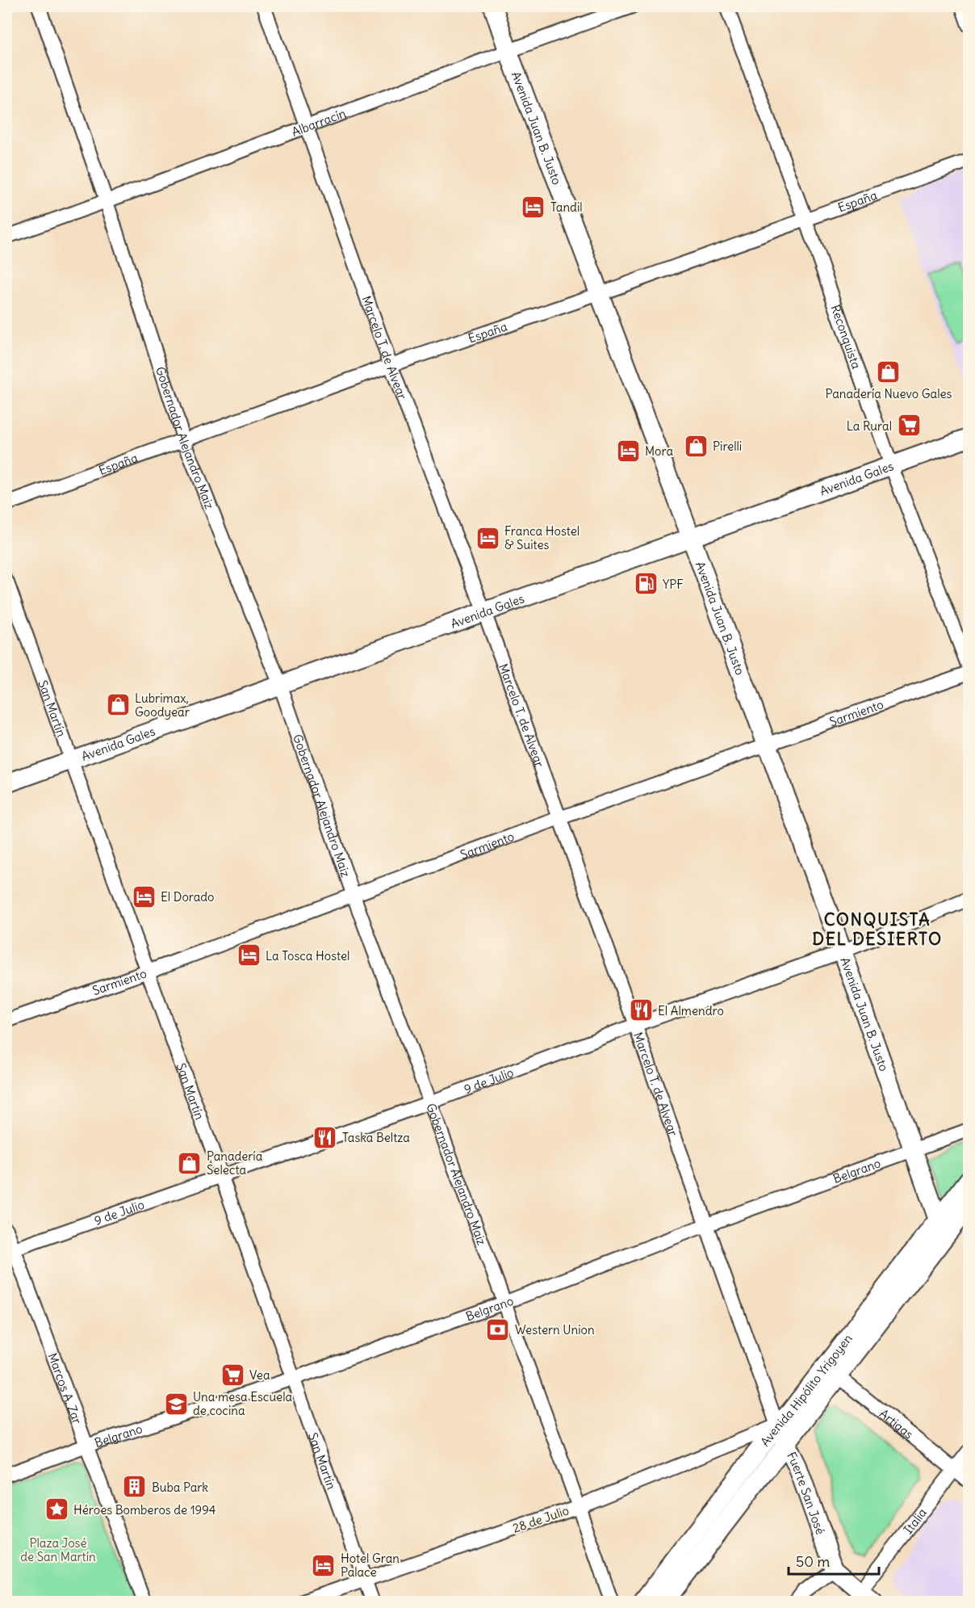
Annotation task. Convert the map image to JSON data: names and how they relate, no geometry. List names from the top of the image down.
{
  "streets": {
    "main road": [
      "Avenida Juan B. Justo",
      "Avenida Gales",
      "Avenida Hipólito Yrigoyen",
      "Fuerte San José"
    ],
    "street": [
      "Albarracín",
      "España",
      "Reconquista",
      "Marcelo T. de Alvear",
      "Gobernador Alejandro Maiz",
      "San Martín",
      "Sarmiento",
      "9 de Julio",
      "Belgrano",
      "Marcos A. Zar",
      "Artigas",
      "28 de Julio",
      "Italia"
    ]
  },
  "crossings": [
    ["Albarracín", "Avenida Juan B. Justo"],
    ["Albarracín", "Marcelo T. de Alvear"],
    ["Albarracín", "Gobernador Alejandro Maiz"],
    ["Avenida Juan B. Justo", "España"],
    ["Avenida Juan B. Justo", "Avenida Gales"],
    ["Avenida Juan B. Justo", "Sarmiento"],
    ["Avenida Juan B. Justo", "9 de Julio"],
    ["Avenida Juan B. Justo", "Belgrano"],
    ["Avenida Juan B. Justo", "Avenida Hipólito Yrigoyen"],
    ["España", "Reconquista"],
    ["España", "Marcelo T. de Alvear"],
    ["España", "Gobernador Alejandro Maiz"],
    ["Reconquista", "Avenida Gales"],
    ["Marcelo T. de Alvear", "Avenida Gales"],
    ["Marcelo T. de Alvear", "Sarmiento"],
    ["Marcelo T. de Alvear", "9 de Julio"],
    ["Marcelo T. de Alvear", "Belgrano"],
    ["Marcelo T. de Alvear", "Avenida Hipólito Yrigoyen"],
    ["Marcelo T. de Alvear", "Fuerte San José"],
    ["Marcelo T. de Alvear", "28 de Julio"],
    ["Gobernador Alejandro Maiz", "Avenida Gales"],
    ["Gobernador Alejandro Maiz", "Sarmiento"],
    ["Gobernador Alejandro Maiz", "9 de Julio"],
    ["Gobernador Alejandro Maiz", "Belgrano"],
    ["Gobernador Alejandro Maiz", "28 de Julio"],
    ["Avenida Gales", "San Martín"],
    ["San Martín", "Sarmiento"],
    ["San Martín", "9 de Julio"],
    ["San Martín", "Belgrano"],
    ["San Martín", "28 de Julio"],
    ["9 de Julio", "Marcos A. Zar"],
    ["Belgrano", "Marcos A. Zar"],
    ["Avenida Hipólito Yrigoyen", "Artigas"],
    ["Avenida Hipólito Yrigoyen", "Fuerte San José"],
    ["Avenida Hipólito Yrigoyen", "28 de Julio"],
    ["Artigas", "Italia"],
    ["Fuerte San José", "28 de Julio"]
  ],
  "districts": ["CONQUISTA DEL DESIERTO"],
  "parks": ["Plaza José de San Martín"],
  "places": {
    "hotel": [
      "Tandil",
      "Mora",
      "Franca Hostel & Suites",
      "El Dorado",
      "La Tosca Hostel",
      "Hotel Gran Palace"
    ],
    "shop": [
      "Panadería Nuevo Gales",
      "Pirelli",
      "Lubrimax, Goodyear",
      "Panadería Selecta"
    ],
    "supermarket": ["La Rural", "Vea"],
    "fuel station": ["YPF"],
    "restaurant": ["El Almendro", "Taska Beltza"],
    "bank": ["Western Union"],
    "school or university": ["Una mesa Escuela de cocina"],
    "building": ["Buba Park"],
    "place": ["Héroes Bomberos de 1994"]
  },
  "scale_bar": "50 m"
}
